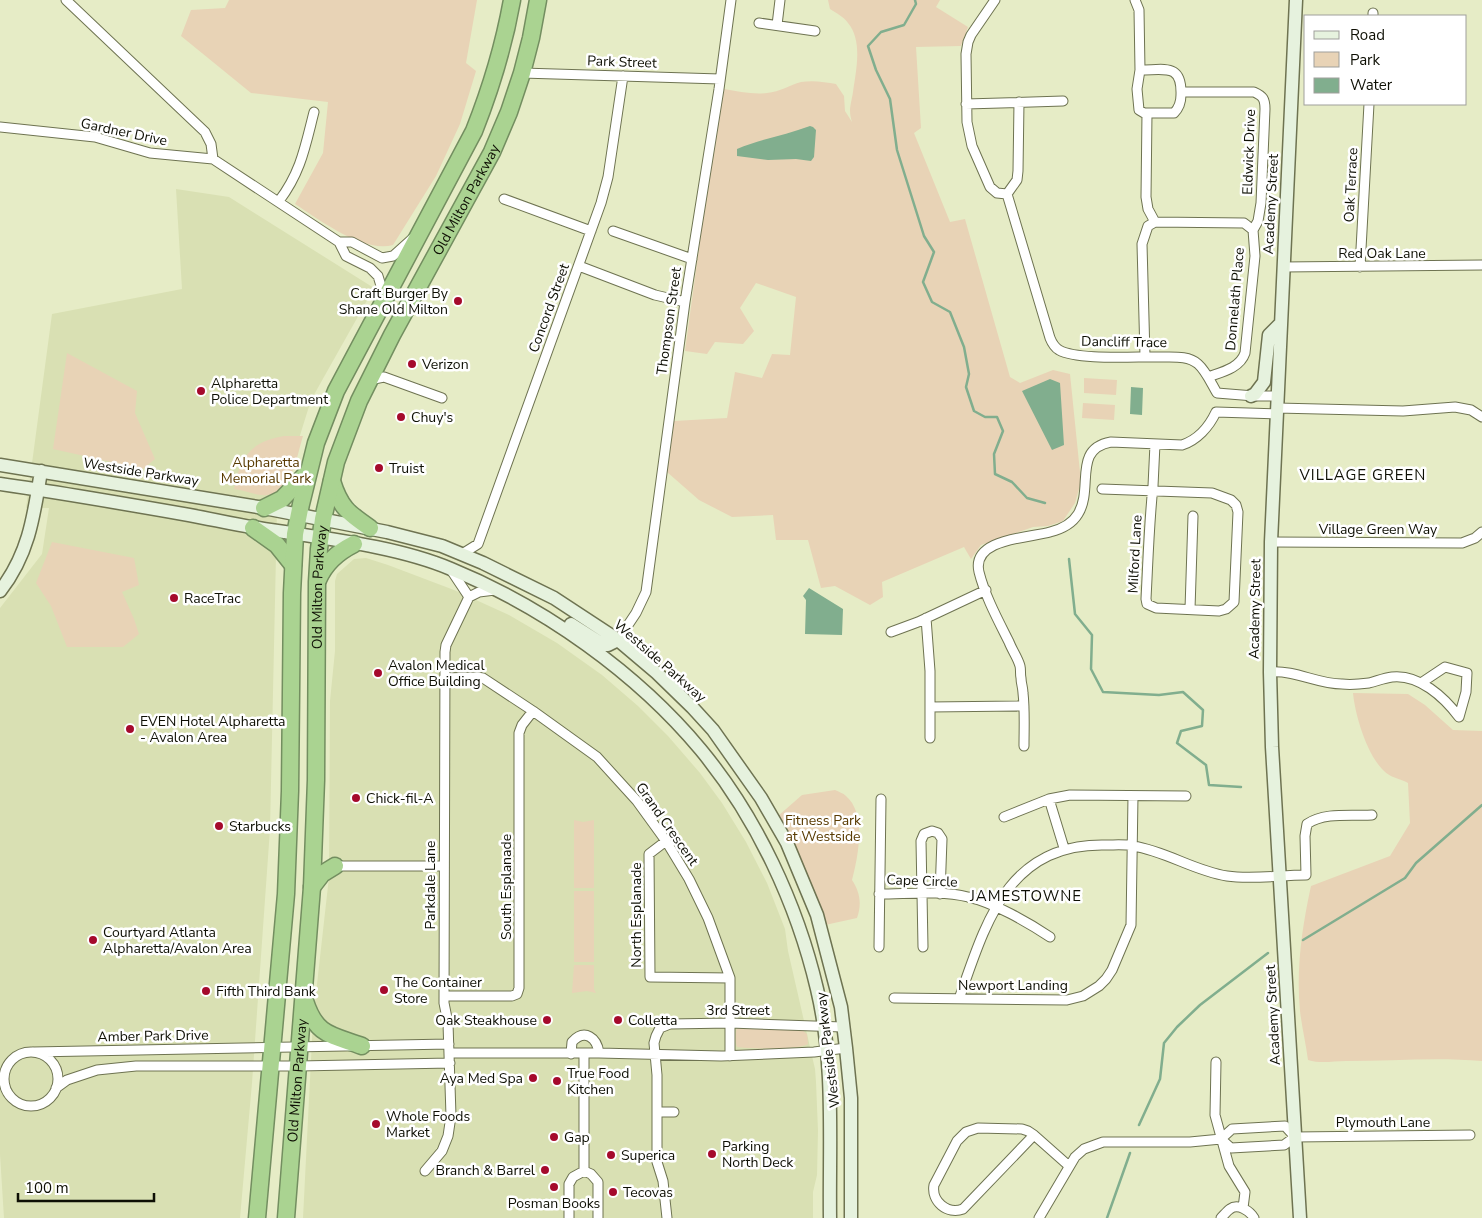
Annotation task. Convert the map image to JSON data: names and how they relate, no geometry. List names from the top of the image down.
{
  "streets": {
    "highway": ["Old Milton Parkway"],
    "main road": ["Academy Street", "Westside Parkway"],
    "street": [
      "Park Street",
      "Gardner Drive",
      "Eldwick Drive",
      "Oak Terrace",
      "Red Oak Lane",
      "Donnelath Place",
      "Concord Street",
      "Thompson Street",
      "Dancliff Trace",
      "Village Green Way",
      "Milford Lane",
      "Grand Crescent",
      "Cape Circle",
      "Parkdale Lane",
      "South Esplanade",
      "North Esplanade",
      "Newport Landing",
      "3rd Street",
      "Amber Park Drive",
      "Plymouth Lane"
    ]
  },
  "crossings": [
    ["Park Street", "Old Milton Parkway"],
    ["Park Street", "Concord Street"],
    ["Park Street", "Thompson Street"],
    ["Gardner Drive", "Old Milton Parkway"],
    ["Eldwick Drive", "Donnelath Place"],
    ["Oak Terrace", "Red Oak Lane"],
    ["Old Milton Parkway", "Westside Parkway"],
    ["Old Milton Parkway", "Amber Park Drive"],
    ["Academy Street", "Red Oak Lane"],
    ["Academy Street", "Dancliff Trace"],
    ["Academy Street", "Village Green Way"],
    ["Academy Street", "Plymouth Lane"],
    ["Donnelath Place", "Dancliff Trace"],
    ["Thompson Street", "Westside Parkway"],
    ["Westside Parkway", "3rd Street"],
    ["Grand Crescent", "Parkdale Lane"],
    ["Grand Crescent", "South Esplanade"],
    ["Grand Crescent", "North Esplanade"],
    ["Grand Crescent", "3rd Street"],
    ["Parkdale Lane", "South Esplanade"]
  ],
  "districts": ["VILLAGE GREEN", "JAMESTOWNE"],
  "parks": ["Alpharetta Memorial Park", "Fitness Park at Westside"],
  "places": [
    "Craft Burger By Shane Old Milton",
    "Verizon",
    "Alpharetta Police Department",
    "Chuy's",
    "Truist",
    "RaceTrac",
    "Avalon Medical Office Building",
    "EVEN Hotel Alpharetta - Avalon Area",
    "Chick-fil-A",
    "Starbucks",
    "Courtyard Atlanta Alpharetta/Avalon Area",
    "The Container Store",
    "Fifth Third Bank",
    "Oak Steakhouse",
    "Colletta",
    "Aya Med Spa",
    "True Food Kitchen",
    "Whole Foods Market",
    "Gap",
    "Parking North Deck",
    "Superica",
    "Branch & Barrel",
    "Posman Books",
    "Tecovas"
  ],
  "legend": ["Road", "Park", "Water"],
  "scale_bar": "100 m"
}
